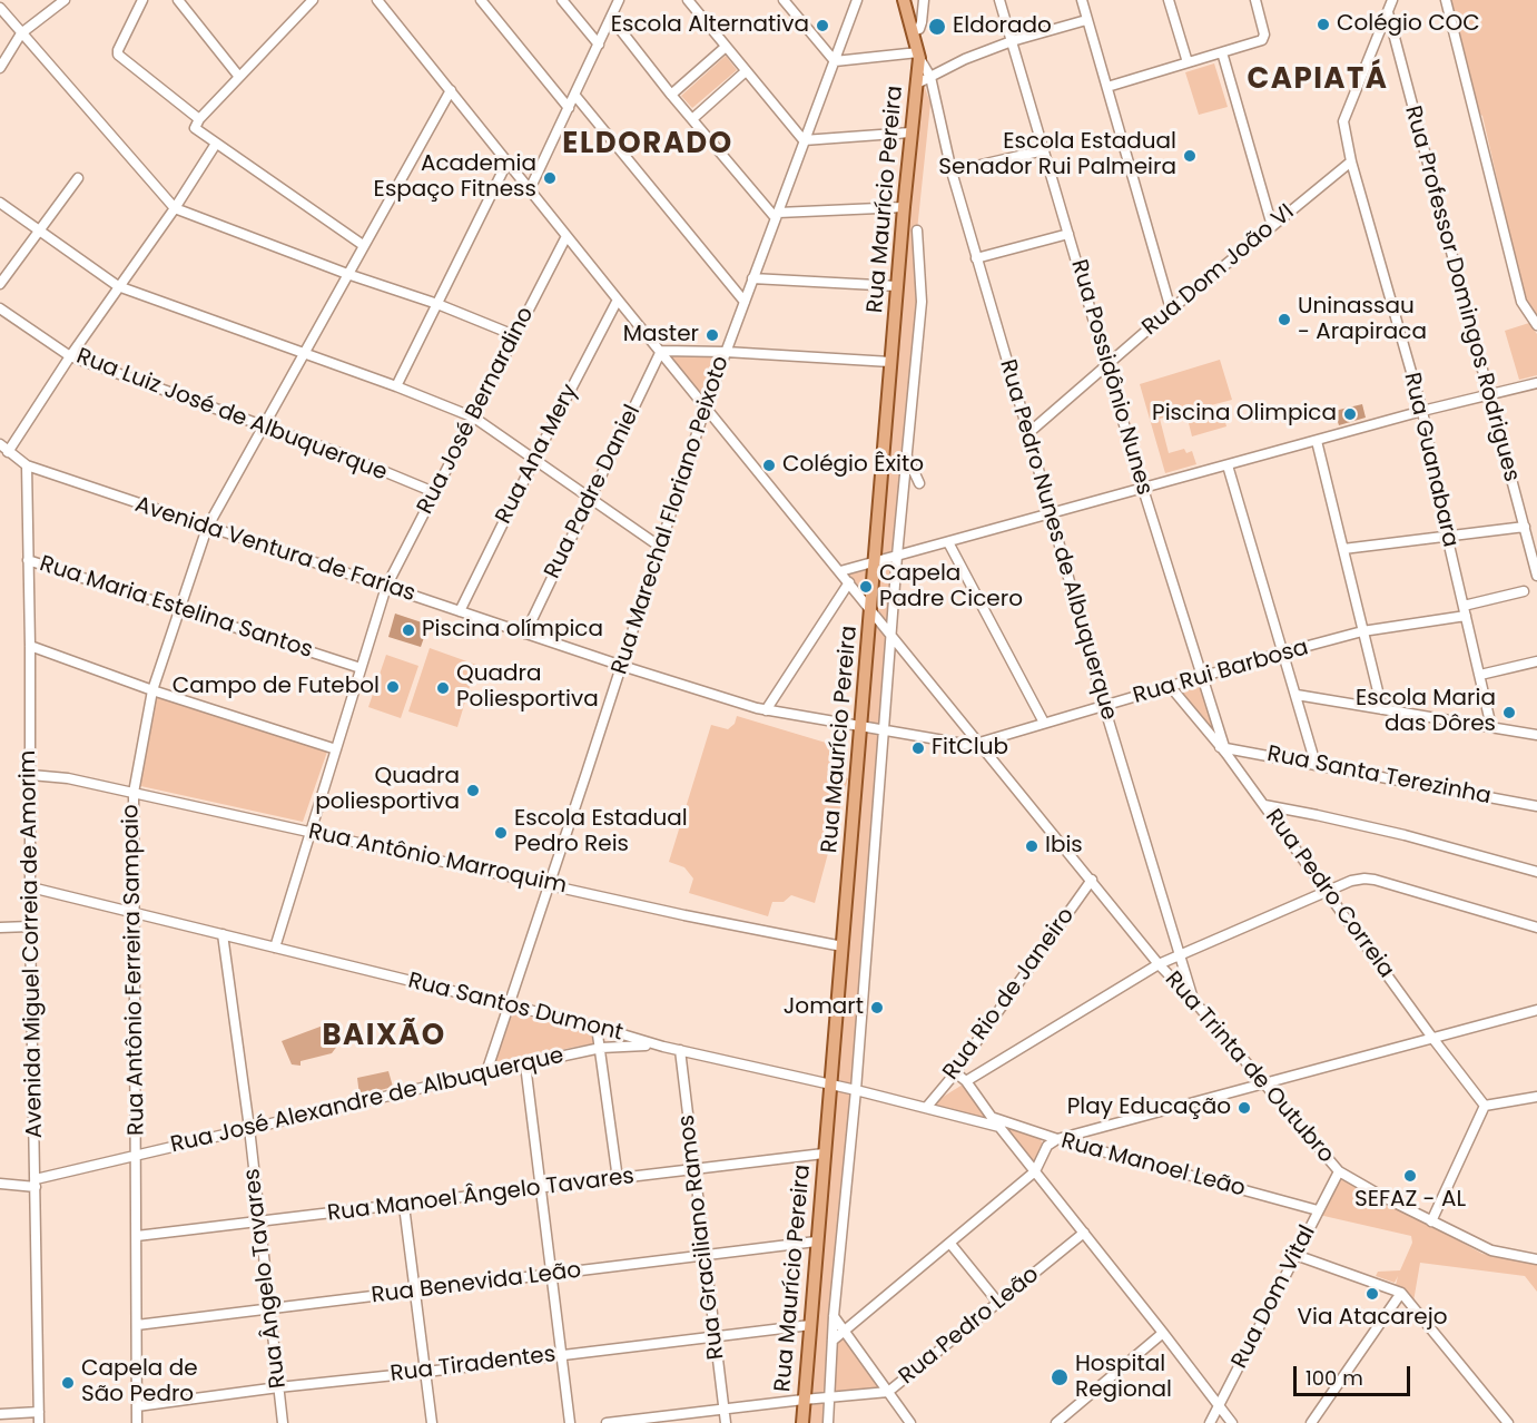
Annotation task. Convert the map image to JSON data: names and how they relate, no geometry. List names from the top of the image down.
{
  "streets": {
    "main road": ["Rua Maurício Pereira"],
    "street": [
      "Rua Dom João VI",
      "Rua Professor Domingos Rodrigues",
      "Rua Possidônio Nunes",
      "Rua José Bernardino",
      "Rua Luiz José de Albuquerque",
      "Rua Ana Mery",
      "Rua Guanabara",
      "Rua Padre Daniel",
      "Rua Marechal Floriano Peixoto",
      "Rua Pedro Nunes de Albuquerque",
      "Avenida Ventura de Farias",
      "Rua Maria Estelina Santos",
      "Rua Rui Barbosa",
      "Rua Santa Terezinha",
      "Rua Antônio Marroquim",
      "Rua Pedro Correia",
      "Avenida Miguel Correia de Amorim",
      "Rua Antônio Ferreira Sampaio",
      "Rua Rio de Janeiro",
      "Rua Santos Dumont",
      "Rua Trinta de Outubro",
      "Rua José Alexandre de Albuquerque",
      "Rua Manoel Leão",
      "Rua Manoel Ângelo Tavares",
      "Rua Graciliano Ramos",
      "Rua Ângelo Tavares",
      "Rua Benevida Leão",
      "Rua Dom Vital",
      "Rua Pedro Leão",
      "Rua Tiradentes"
    ]
  },
  "crossings": [
    ["Rua Maurício Pereira", "Rua Pedro Nunes de Albuquerque"],
    ["Rua Maurício Pereira", "Avenida Ventura de Farias"],
    ["Rua Maurício Pereira", "Rua Antônio Marroquim"],
    ["Rua Maurício Pereira", "Rua Santos Dumont"],
    ["Rua Maurício Pereira", "Rua Trinta de Outubro"],
    ["Rua Maurício Pereira", "Rua Manoel Ângelo Tavares"],
    ["Rua Maurício Pereira", "Rua Benevida Leão"],
    ["Rua Maurício Pereira", "Rua Pedro Leão"],
    ["Rua Maurício Pereira", "Rua Tiradentes"],
    ["Rua Dom João VI", "Rua Possidônio Nunes"],
    ["Rua Dom João VI", "Rua Guanabara"],
    ["Rua Dom João VI", "Rua Pedro Nunes de Albuquerque"],
    ["Rua Professor Domingos Rodrigues", "Rua Guanabara"],
    ["Rua Possidônio Nunes", "Rua Rui Barbosa"],
    ["Rua Possidônio Nunes", "Rua Santa Terezinha"],
    ["Rua Possidônio Nunes", "Rua Pedro Correia"],
    ["Rua José Bernardino", "Rua Luiz José de Albuquerque"],
    ["Rua José Bernardino", "Avenida Ventura de Farias"],
    ["Rua José Bernardino", "Rua Maria Estelina Santos"],
    ["Rua José Bernardino", "Rua Antônio Marroquim"],
    ["Rua José Bernardino", "Rua Santos Dumont"],
    ["Rua José Bernardino", "Rua Trinta de Outubro"],
    ["Rua Luiz José de Albuquerque", "Rua Antônio Ferreira Sampaio"],
    ["Rua Ana Mery", "Avenida Ventura de Farias"],
    ["Rua Ana Mery", "Rua Trinta de Outubro"],
    ["Rua Guanabara", "Rua Rui Barbosa"],
    ["Rua Padre Daniel", "Avenida Ventura de Farias"],
    ["Rua Padre Daniel", "Rua Trinta de Outubro"],
    ["Rua Marechal Floriano Peixoto", "Avenida Ventura de Farias"],
    ["Rua Marechal Floriano Peixoto", "Rua Antônio Marroquim"],
    ["Rua Marechal Floriano Peixoto", "Rua Santos Dumont"],
    ["Rua Marechal Floriano Peixoto", "Rua Trinta de Outubro"],
    ["Rua Marechal Floriano Peixoto", "Rua José Alexandre de Albuquerque"],
    ["Rua Pedro Nunes de Albuquerque", "Rua Rui Barbosa"],
    ["Rua Pedro Nunes de Albuquerque", "Rua Trinta de Outubro"],
    ["Avenida Ventura de Farias", "Rua Rui Barbosa"],
    ["Avenida Ventura de Farias", "Avenida Miguel Correia de Amorim"],
    ["Avenida Ventura de Farias", "Rua Antônio Ferreira Sampaio"],
    ["Avenida Ventura de Farias", "Rua Trinta de Outubro"],
    ["Rua Maria Estelina Santos", "Avenida Miguel Correia de Amorim"],
    ["Rua Maria Estelina Santos", "Rua Antônio Ferreira Sampaio"],
    ["Rua Rui Barbosa", "Rua Pedro Correia"],
    ["Rua Rui Barbosa", "Rua Trinta de Outubro"],
    ["Rua Santa Terezinha", "Rua Pedro Correia"],
    ["Rua Antônio Marroquim", "Avenida Miguel Correia de Amorim"],
    ["Rua Antônio Marroquim", "Rua Antônio Ferreira Sampaio"],
    ["Avenida Miguel Correia de Amorim", "Rua Santos Dumont"],
    ["Avenida Miguel Correia de Amorim", "Rua José Alexandre de Albuquerque"],
    ["Rua Antônio Ferreira Sampaio", "Rua Santos Dumont"],
    ["Rua Antônio Ferreira Sampaio", "Rua Trinta de Outubro"],
    ["Rua Antônio Ferreira Sampaio", "Rua José Alexandre de Albuquerque"],
    ["Rua Antônio Ferreira Sampaio", "Rua Manoel Ângelo Tavares"],
    ["Rua Antônio Ferreira Sampaio", "Rua Benevida Leão"],
    ["Rua Antônio Ferreira Sampaio", "Rua Tiradentes"],
    ["Rua Rio de Janeiro", "Rua Santos Dumont"],
    ["Rua Rio de Janeiro", "Rua Trinta de Outubro"],
    ["Rua Santos Dumont", "Rua José Alexandre de Albuquerque"],
    ["Rua Santos Dumont", "Rua Graciliano Ramos"],
    ["Rua Santos Dumont", "Rua Ângelo Tavares"],
    ["Rua Trinta de Outubro", "Rua Dom Vital"],
    ["Rua José Alexandre de Albuquerque", "Rua Ângelo Tavares"],
    ["Rua Manoel Leão", "Rua Dom Vital"],
    ["Rua Manoel Ângelo Tavares", "Rua Graciliano Ramos"],
    ["Rua Manoel Ângelo Tavares", "Rua Ângelo Tavares"],
    ["Rua Graciliano Ramos", "Rua Benevida Leão"],
    ["Rua Graciliano Ramos", "Rua Pedro Leão"],
    ["Rua Graciliano Ramos", "Rua Tiradentes"],
    ["Rua Ângelo Tavares", "Rua Benevida Leão"],
    ["Rua Ângelo Tavares", "Rua Tiradentes"]
  ],
  "districts": ["CAPIATÁ", "ELDORADO", "BAIXÃO"],
  "places": [
    "Colégio COC",
    "Escola Alternativa",
    "Eldorado",
    "Escola Estadual Senador Rui Palmeira",
    "Academia Espaço Fitness",
    "Uninassau - Arapiraca",
    "Master",
    "Piscina Olimpica",
    "Colégio Êxito",
    "Capela Padre Cicero",
    "Piscina olímpica",
    "Campo de Futebol",
    "Quadra Poliesportiva",
    "Escola Maria das Dôres",
    "FitClub",
    "Quadra poliesportiva",
    "Escola Estadual Pedro Reis",
    "Ibis",
    "Jomart",
    "Play Educação",
    "SEFAZ - AL",
    "Via Atacarejo",
    "Hospital Regional",
    "Capela de São Pedro"
  ],
  "scale_bar": "100 m"
}
